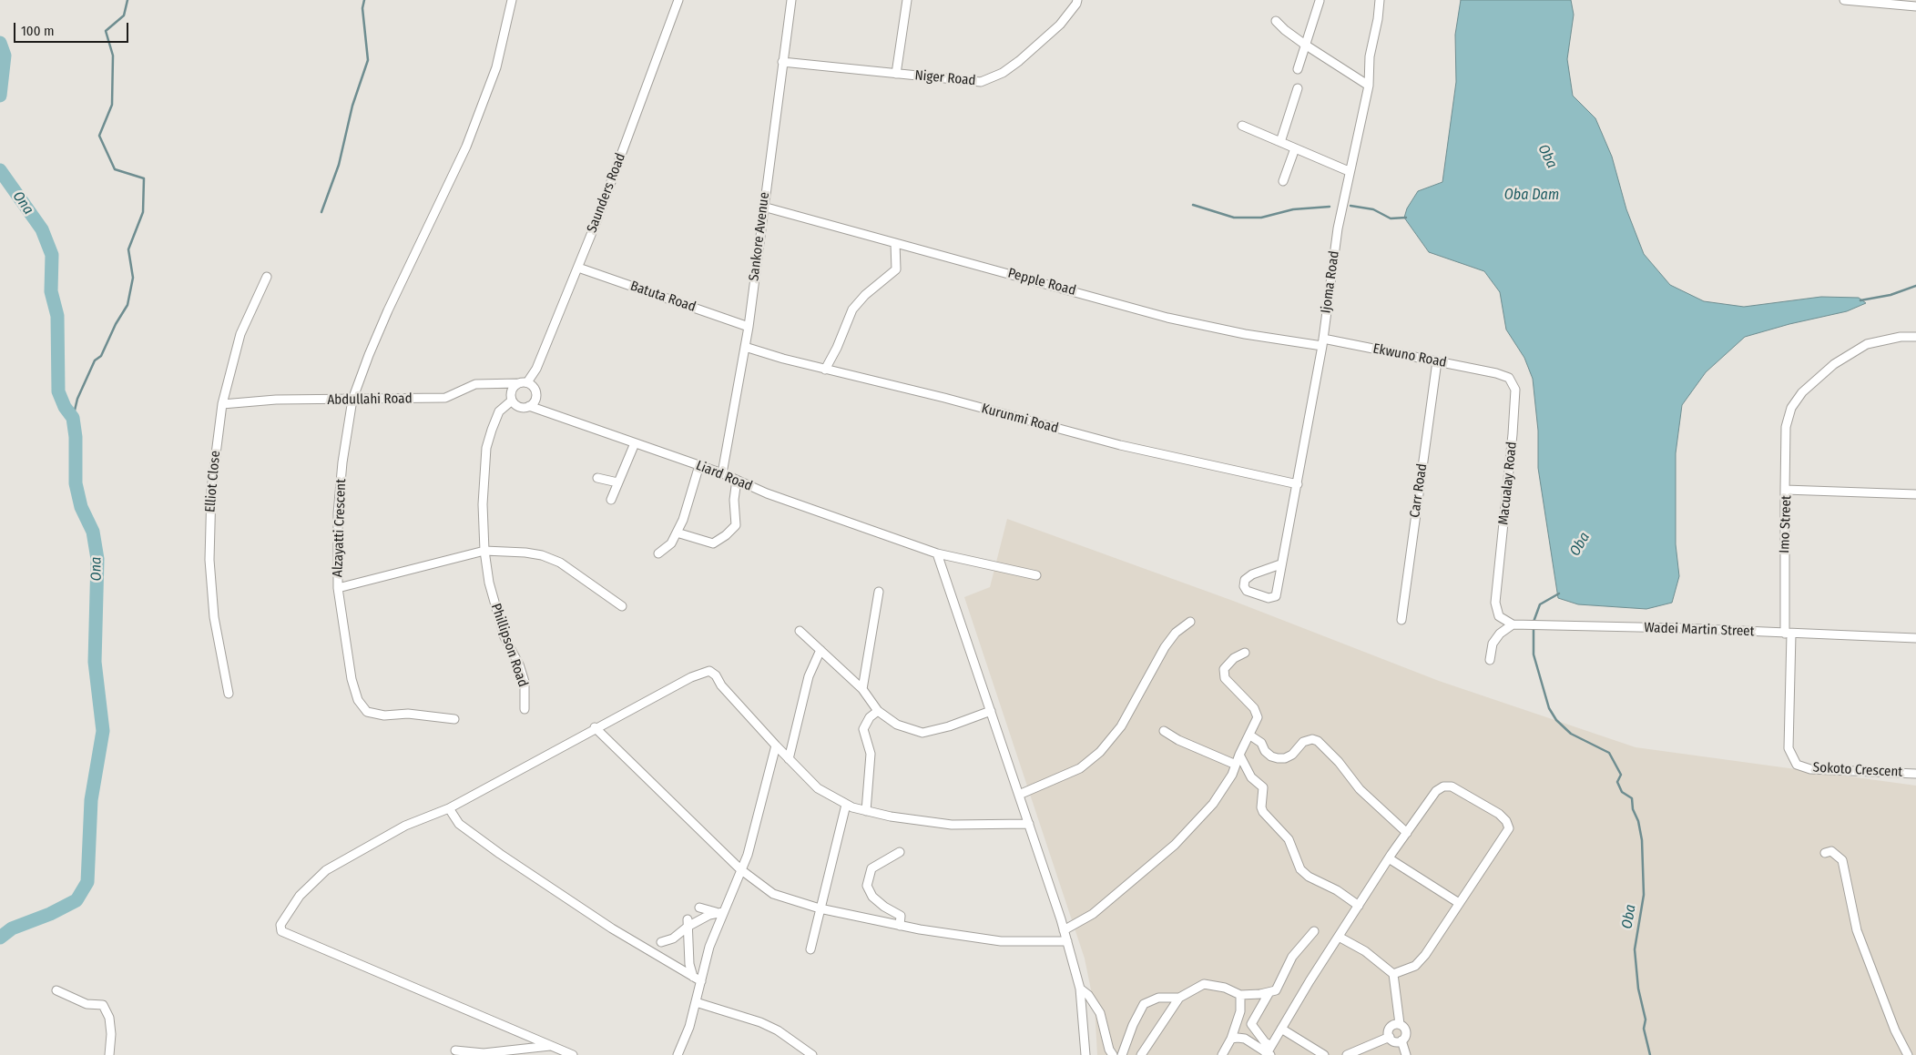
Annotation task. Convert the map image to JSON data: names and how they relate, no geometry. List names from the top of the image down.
{
  "streets": {
    "street": [
      "Niger Road",
      "Saunders Road",
      "Sankore Avenue",
      "Pepple Road",
      "Ijoma Road",
      "Batuta Road",
      "Ekwuno Road",
      "Abdullahi Road",
      "Kurunmi Road",
      "Liard Road",
      "Elliot Close",
      "Macualay Road",
      "Carr Road",
      "Imo Street",
      "Alzayatti Crescent",
      "Wadei Martin Street",
      "Phillipson Road",
      "Sokoto Crescent"
    ]
  },
  "crossings": [
    ["Niger Road", "Sankore Avenue"],
    ["Saunders Road", "Batuta Road"],
    ["Saunders Road", "Abdullahi Road"],
    ["Saunders Road", "Liard Road"],
    ["Saunders Road", "Phillipson Road"],
    ["Sankore Avenue", "Pepple Road"],
    ["Sankore Avenue", "Batuta Road"],
    ["Sankore Avenue", "Kurunmi Road"],
    ["Sankore Avenue", "Liard Road"],
    ["Pepple Road", "Ijoma Road"],
    ["Pepple Road", "Ekwuno Road"],
    ["Ijoma Road", "Ekwuno Road"],
    ["Ijoma Road", "Kurunmi Road"],
    ["Ekwuno Road", "Macualay Road"],
    ["Ekwuno Road", "Carr Road"],
    ["Abdullahi Road", "Liard Road"],
    ["Abdullahi Road", "Elliot Close"],
    ["Abdullahi Road", "Alzayatti Crescent"],
    ["Abdullahi Road", "Phillipson Road"],
    ["Liard Road", "Phillipson Road"],
    ["Macualay Road", "Wadei Martin Street"],
    ["Imo Street", "Wadei Martin Street"],
    ["Imo Street", "Sokoto Crescent"],
    ["Alzayatti Crescent", "Phillipson Road"],
    ["Wadei Martin Street", "Sokoto Crescent"]
  ],
  "water": ["Oba", "Oba Dam", "Ona"],
  "scale_bar": "100 m"
}
